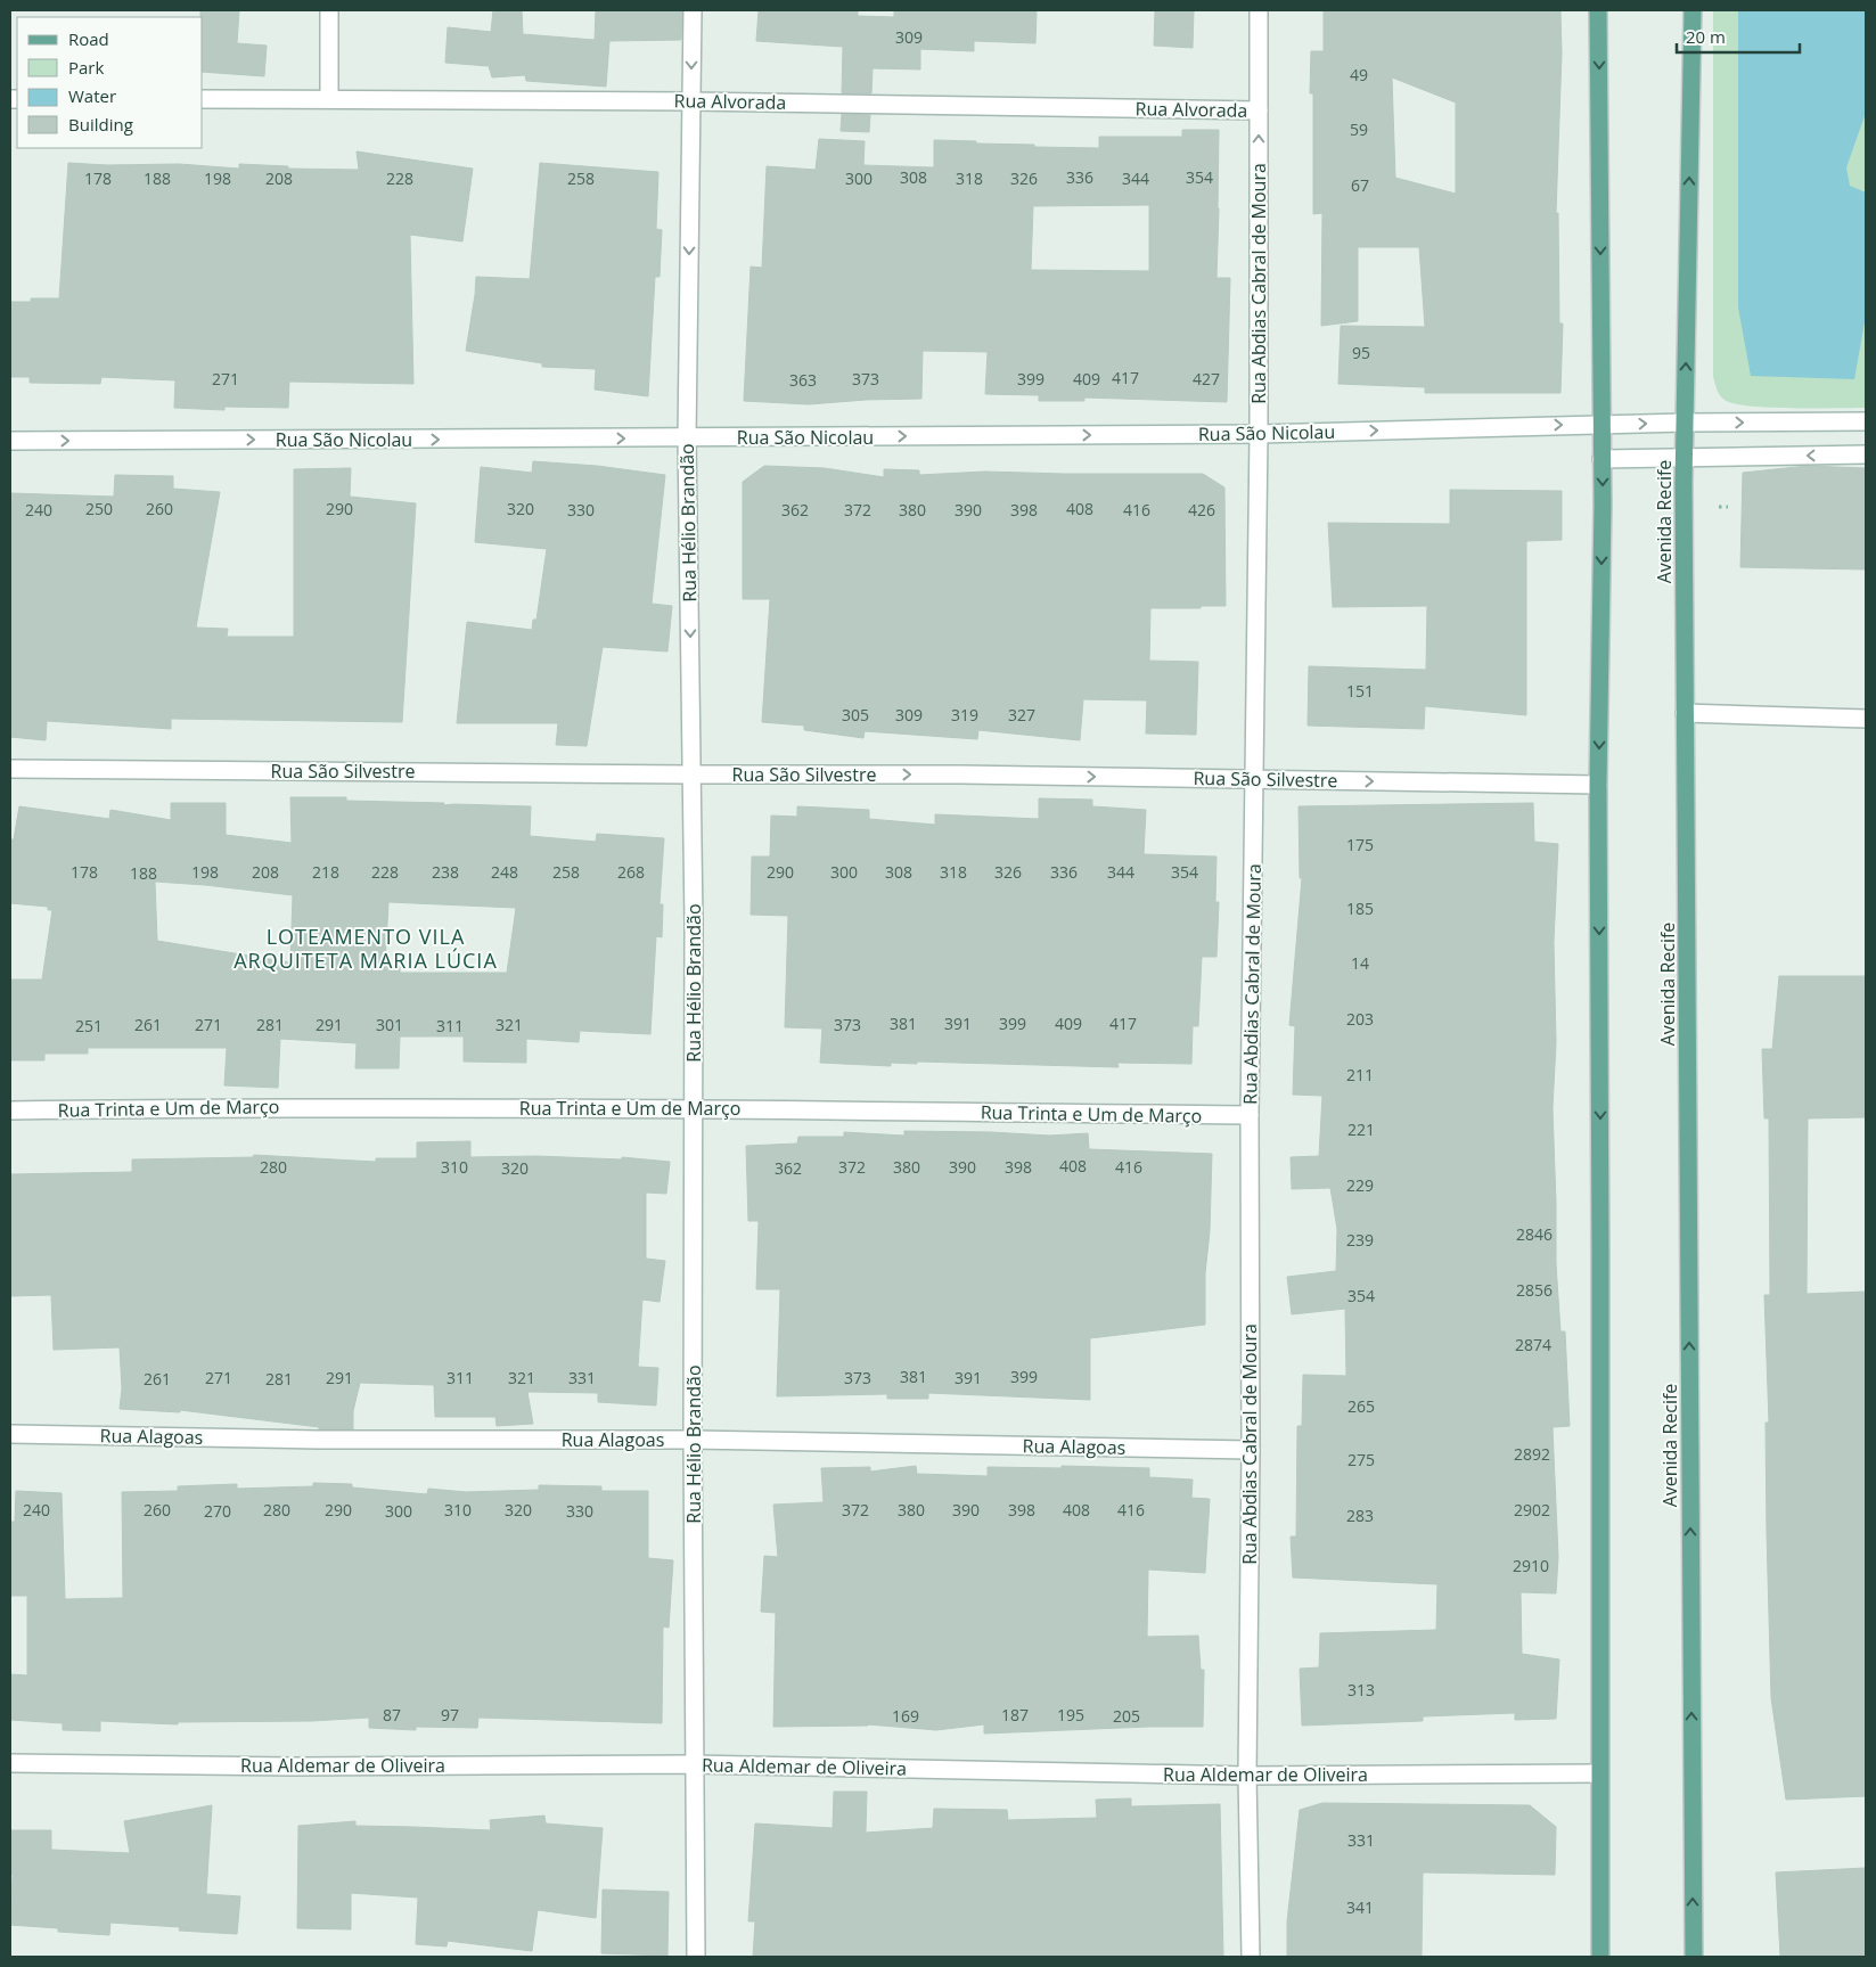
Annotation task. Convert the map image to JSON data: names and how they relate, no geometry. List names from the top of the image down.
{
  "streets": {
    "main road": ["Avenida Recife"],
    "street": [
      "Rua Alvorada",
      "Rua Abdias Cabral de Moura",
      "Rua São Nicolau",
      "Rua Hélio Brandão",
      "Rua São Silvestre",
      "Rua Trinta e Um de Março",
      "Rua Alagoas",
      "Rua Aldemar de Oliveira"
    ]
  },
  "crossings": [
    ["Rua Alvorada", "Rua Abdias Cabral de Moura"],
    ["Rua Alvorada", "Rua Hélio Brandão"],
    ["Rua Abdias Cabral de Moura", "Rua São Nicolau"],
    ["Rua Abdias Cabral de Moura", "Rua São Silvestre"],
    ["Rua Abdias Cabral de Moura", "Rua Trinta e Um de Março"],
    ["Rua Abdias Cabral de Moura", "Rua Alagoas"],
    ["Rua Abdias Cabral de Moura", "Rua Aldemar de Oliveira"],
    ["Rua São Nicolau", "Avenida Recife"],
    ["Rua São Nicolau", "Rua Hélio Brandão"],
    ["Rua Hélio Brandão", "Rua São Silvestre"],
    ["Rua Hélio Brandão", "Rua Trinta e Um de Março"],
    ["Rua Hélio Brandão", "Rua Alagoas"],
    ["Rua Hélio Brandão", "Rua Aldemar de Oliveira"]
  ],
  "one_way": ["Rua São Nicolau", "Rua Hélio Brandão", "Rua São Silvestre"],
  "districts": ["LOTEAMENTO VILA ARQUITETA MARIA LÚCIA"],
  "house_numbers": [
    "309",
    "49",
    "59",
    "308",
    "336",
    "354",
    "178",
    "188",
    "198",
    "208",
    "228",
    "258",
    "300",
    "318",
    "326",
    "344",
    "67",
    "95",
    "417",
    "271",
    "373",
    "399",
    "409",
    "427",
    "363",
    "250",
    "260",
    "290",
    "320",
    "408",
    "240",
    "330",
    "362",
    "372",
    "380",
    "390",
    "398",
    "416",
    "426",
    "151",
    "305",
    "309",
    "319",
    "327",
    "175",
    "178",
    "198",
    "208",
    "218",
    "228",
    "238",
    "248",
    "258",
    "268",
    "290",
    "300",
    "308",
    "318",
    "326",
    "336",
    "344",
    "354",
    "188",
    "185",
    "14",
    "203",
    "381",
    "391",
    "399",
    "409",
    "417",
    "261",
    "271",
    "281",
    "291",
    "301",
    "321",
    "373",
    "251",
    "311",
    "211",
    "221",
    "408",
    "280",
    "310",
    "372",
    "380",
    "390",
    "398",
    "416",
    "320",
    "362",
    "229",
    "2846",
    "239",
    "2856",
    "354",
    "2874",
    "381",
    "399",
    "271",
    "291",
    "311",
    "321",
    "331",
    "373",
    "391",
    "261",
    "281",
    "265",
    "2892",
    "275",
    "240",
    "260",
    "280",
    "290",
    "310",
    "320",
    "372",
    "380",
    "390",
    "398",
    "408",
    "416",
    "2902",
    "270",
    "300",
    "330",
    "283",
    "2910",
    "313",
    "87",
    "97",
    "187",
    "195",
    "169",
    "205",
    "331",
    "341"
  ],
  "legend": [
    "Road",
    "Park",
    "Water",
    "Building"
  ],
  "scale_bar": "20 m"
}
